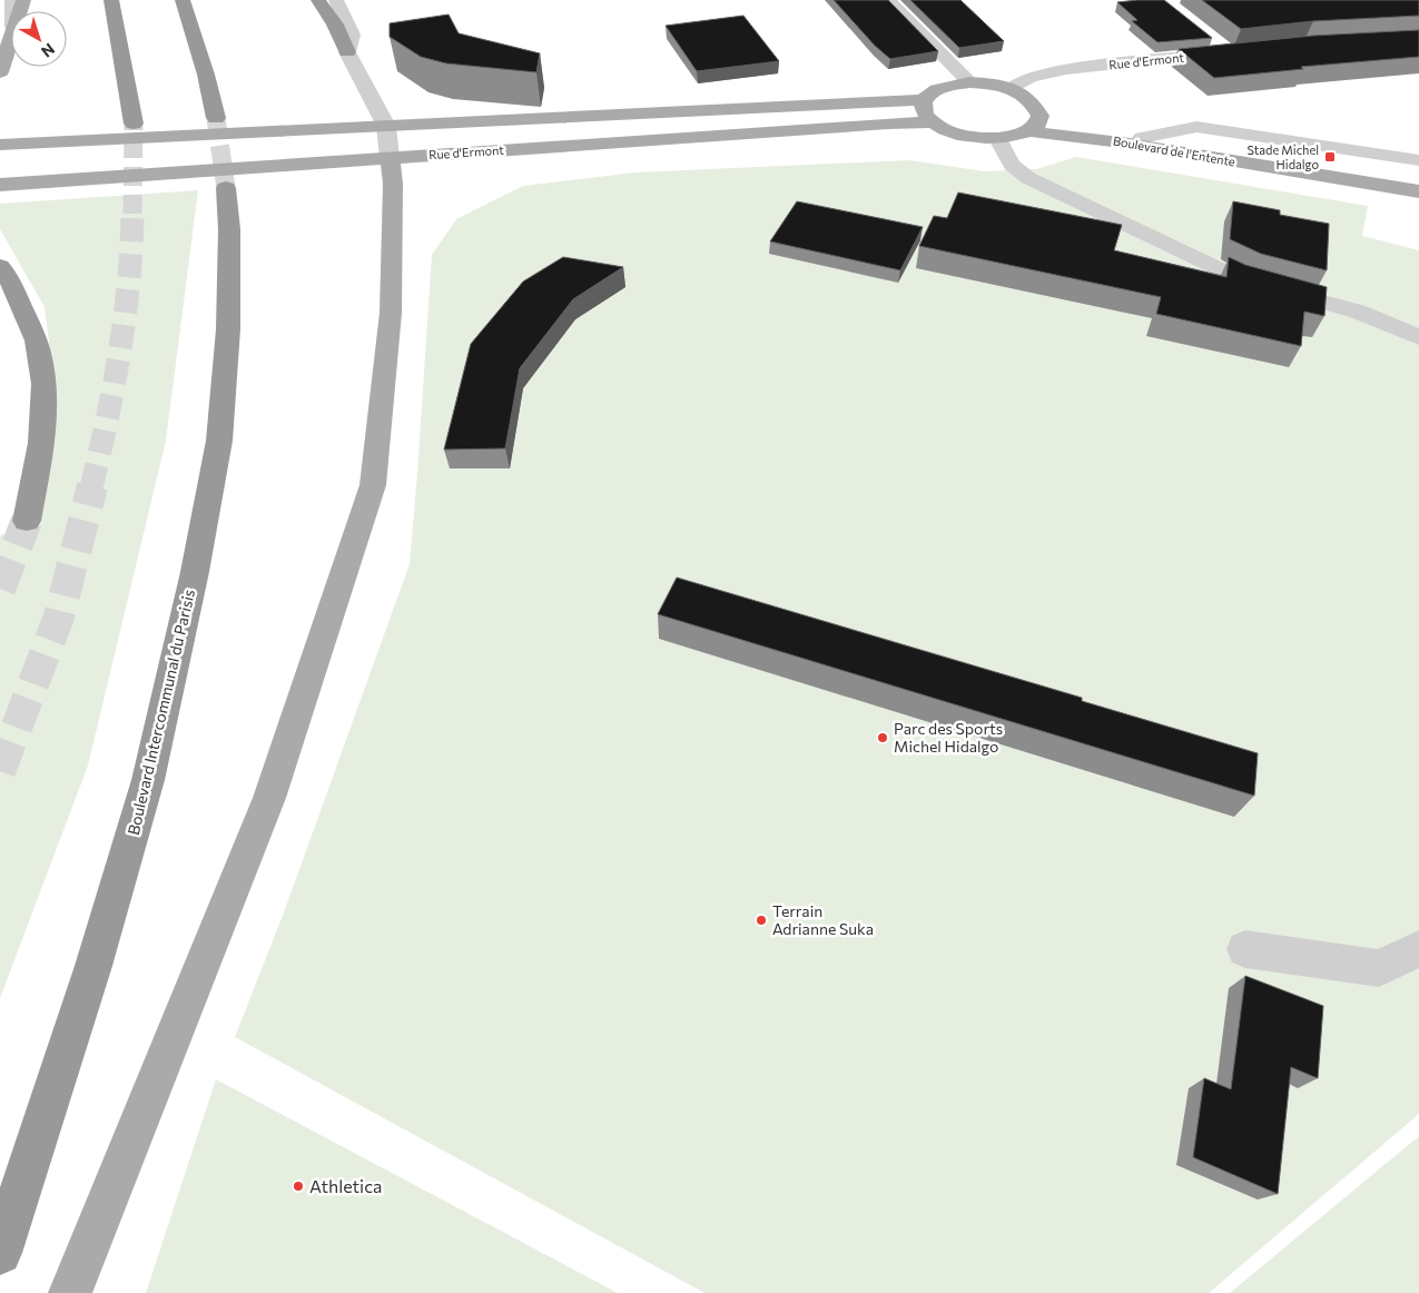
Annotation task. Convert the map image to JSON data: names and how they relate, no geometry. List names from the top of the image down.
{
  "streets": {
    "highway": ["Boulevard Intercommunal du Parisis"],
    "main road": ["Rue d'Ermont", "Boulevard de l'Entente"]
  },
  "crossings": [
    ["Rue d'Ermont", "Boulevard de l'Entente"]
  ],
  "places": {
    "transit": ["Stade Michel Hidalgo"],
    "other": ["Parc des Sports Michel Hidalgo", "Terrain Adrianne Suka", "Athletica"]
  },
  "north": "bottom right"
}
